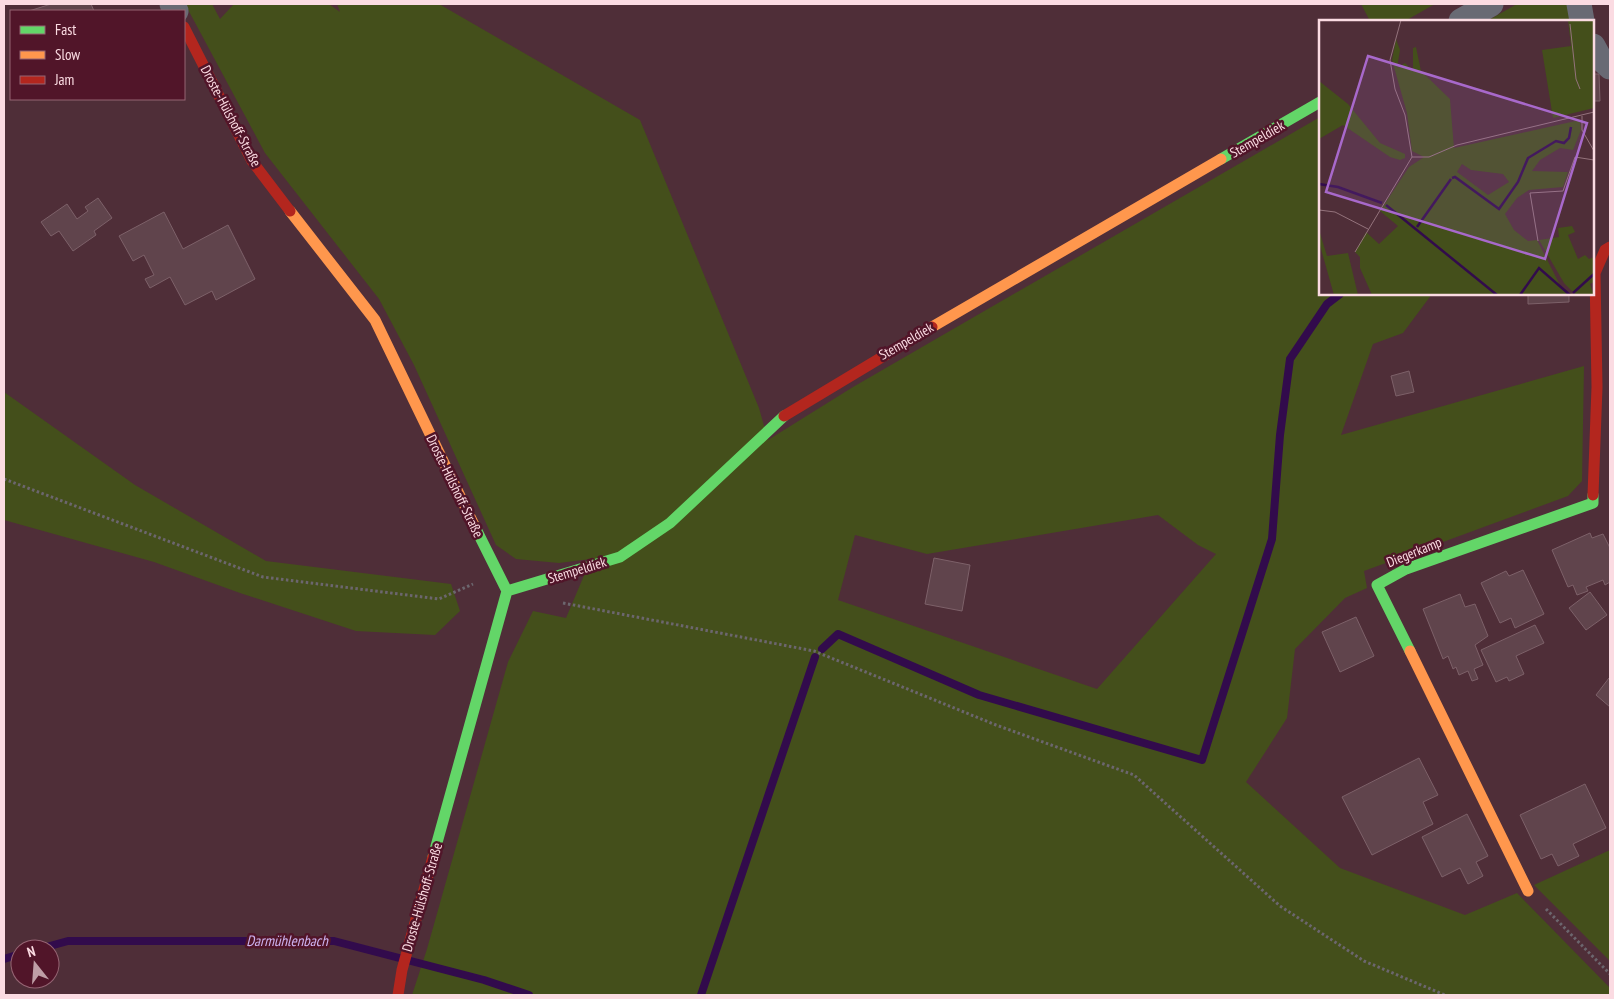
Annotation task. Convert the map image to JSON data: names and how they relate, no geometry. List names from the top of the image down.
{
  "streets": {
    "street": ["Droste-Hülshoff-Straße", "Stempeldiek", "Diegerkamp"]
  },
  "crossings": [
    ["Droste-Hülshoff-Straße", "Stempeldiek"]
  ],
  "water": ["Darmühlenbach"],
  "legend": ["Fast", "Slow", "Jam"],
  "north": "top"
}
